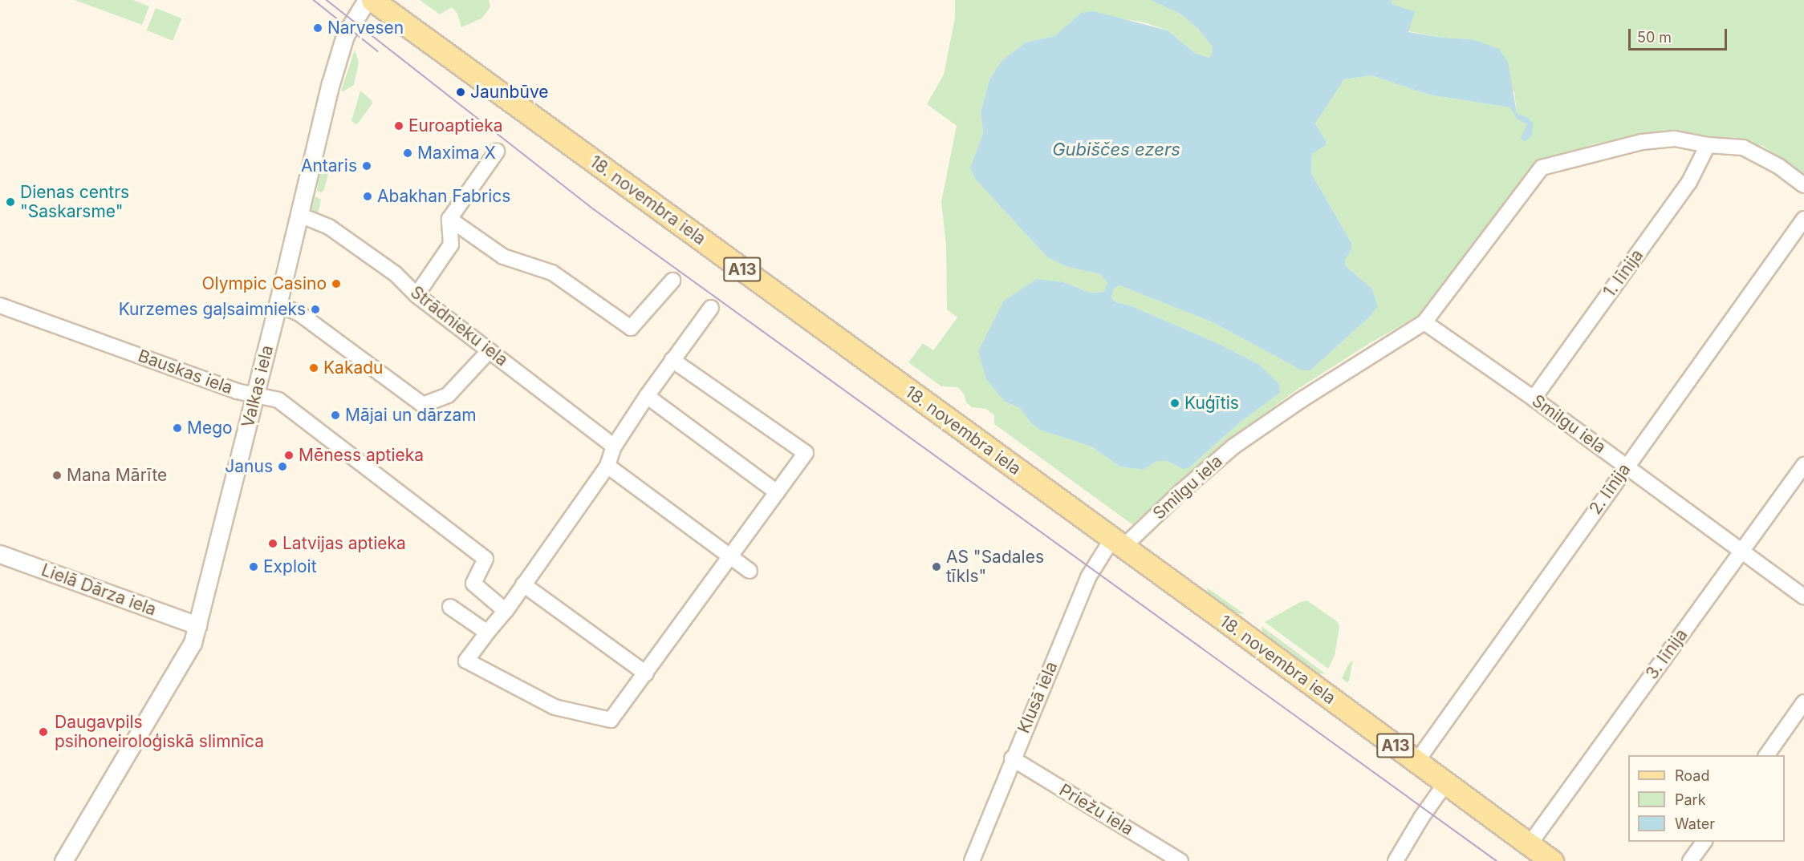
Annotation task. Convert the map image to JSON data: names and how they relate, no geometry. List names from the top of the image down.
{
  "streets": {
    "main road": ["18. novembra iela", "A13"],
    "street": [
      "1. līnija",
      "Strādnieku iela",
      "Bauskas iela",
      "Valkas iela",
      "Smilgu iela",
      "2. līnija",
      "Lielā Dārza iela",
      "3. līnija",
      "Klusā iela",
      "Priežu iela"
    ]
  },
  "crossings": [
    ["18. novembra iela", "Smilgu iela"],
    ["18. novembra iela", "2. līnija"],
    ["18. novembra iela", "3. līnija"],
    ["18. novembra iela", "Klusā iela"],
    ["1. līnija", "Smilgu iela"],
    ["Strādnieku iela", "Valkas iela"],
    ["Bauskas iela", "Valkas iela"],
    ["Valkas iela", "Lielā Dārza iela"],
    ["Smilgu iela", "2. līnija"],
    ["Smilgu iela", "3. līnija"],
    ["Smilgu iela", "Klusā iela"],
    ["Klusā iela", "Priežu iela"]
  ],
  "water": ["Gubiščes ezers"],
  "places": [
    "Narvesen",
    "Jaunbūve",
    "Euroaptieka",
    "Maxima X",
    "Antaris",
    "Abakhan Fabrics",
    "Dienas centrs \"Saskarsme\"",
    "Olympic Casino",
    "Kurzemes gaļsaimnieks",
    "Kakadu",
    "Kuģītis",
    "Mājai un dārzam",
    "Mego",
    "Mēness aptieka",
    "Janus",
    "Mana Mārīte",
    "Latvijas aptieka",
    "Exploit",
    "AS \"Sadales tīkls\"",
    "Daugavpils psihoneiroloģiskā slimnīca"
  ],
  "legend": ["Road", "Park", "Water"],
  "scale_bar": "50 m"
}
